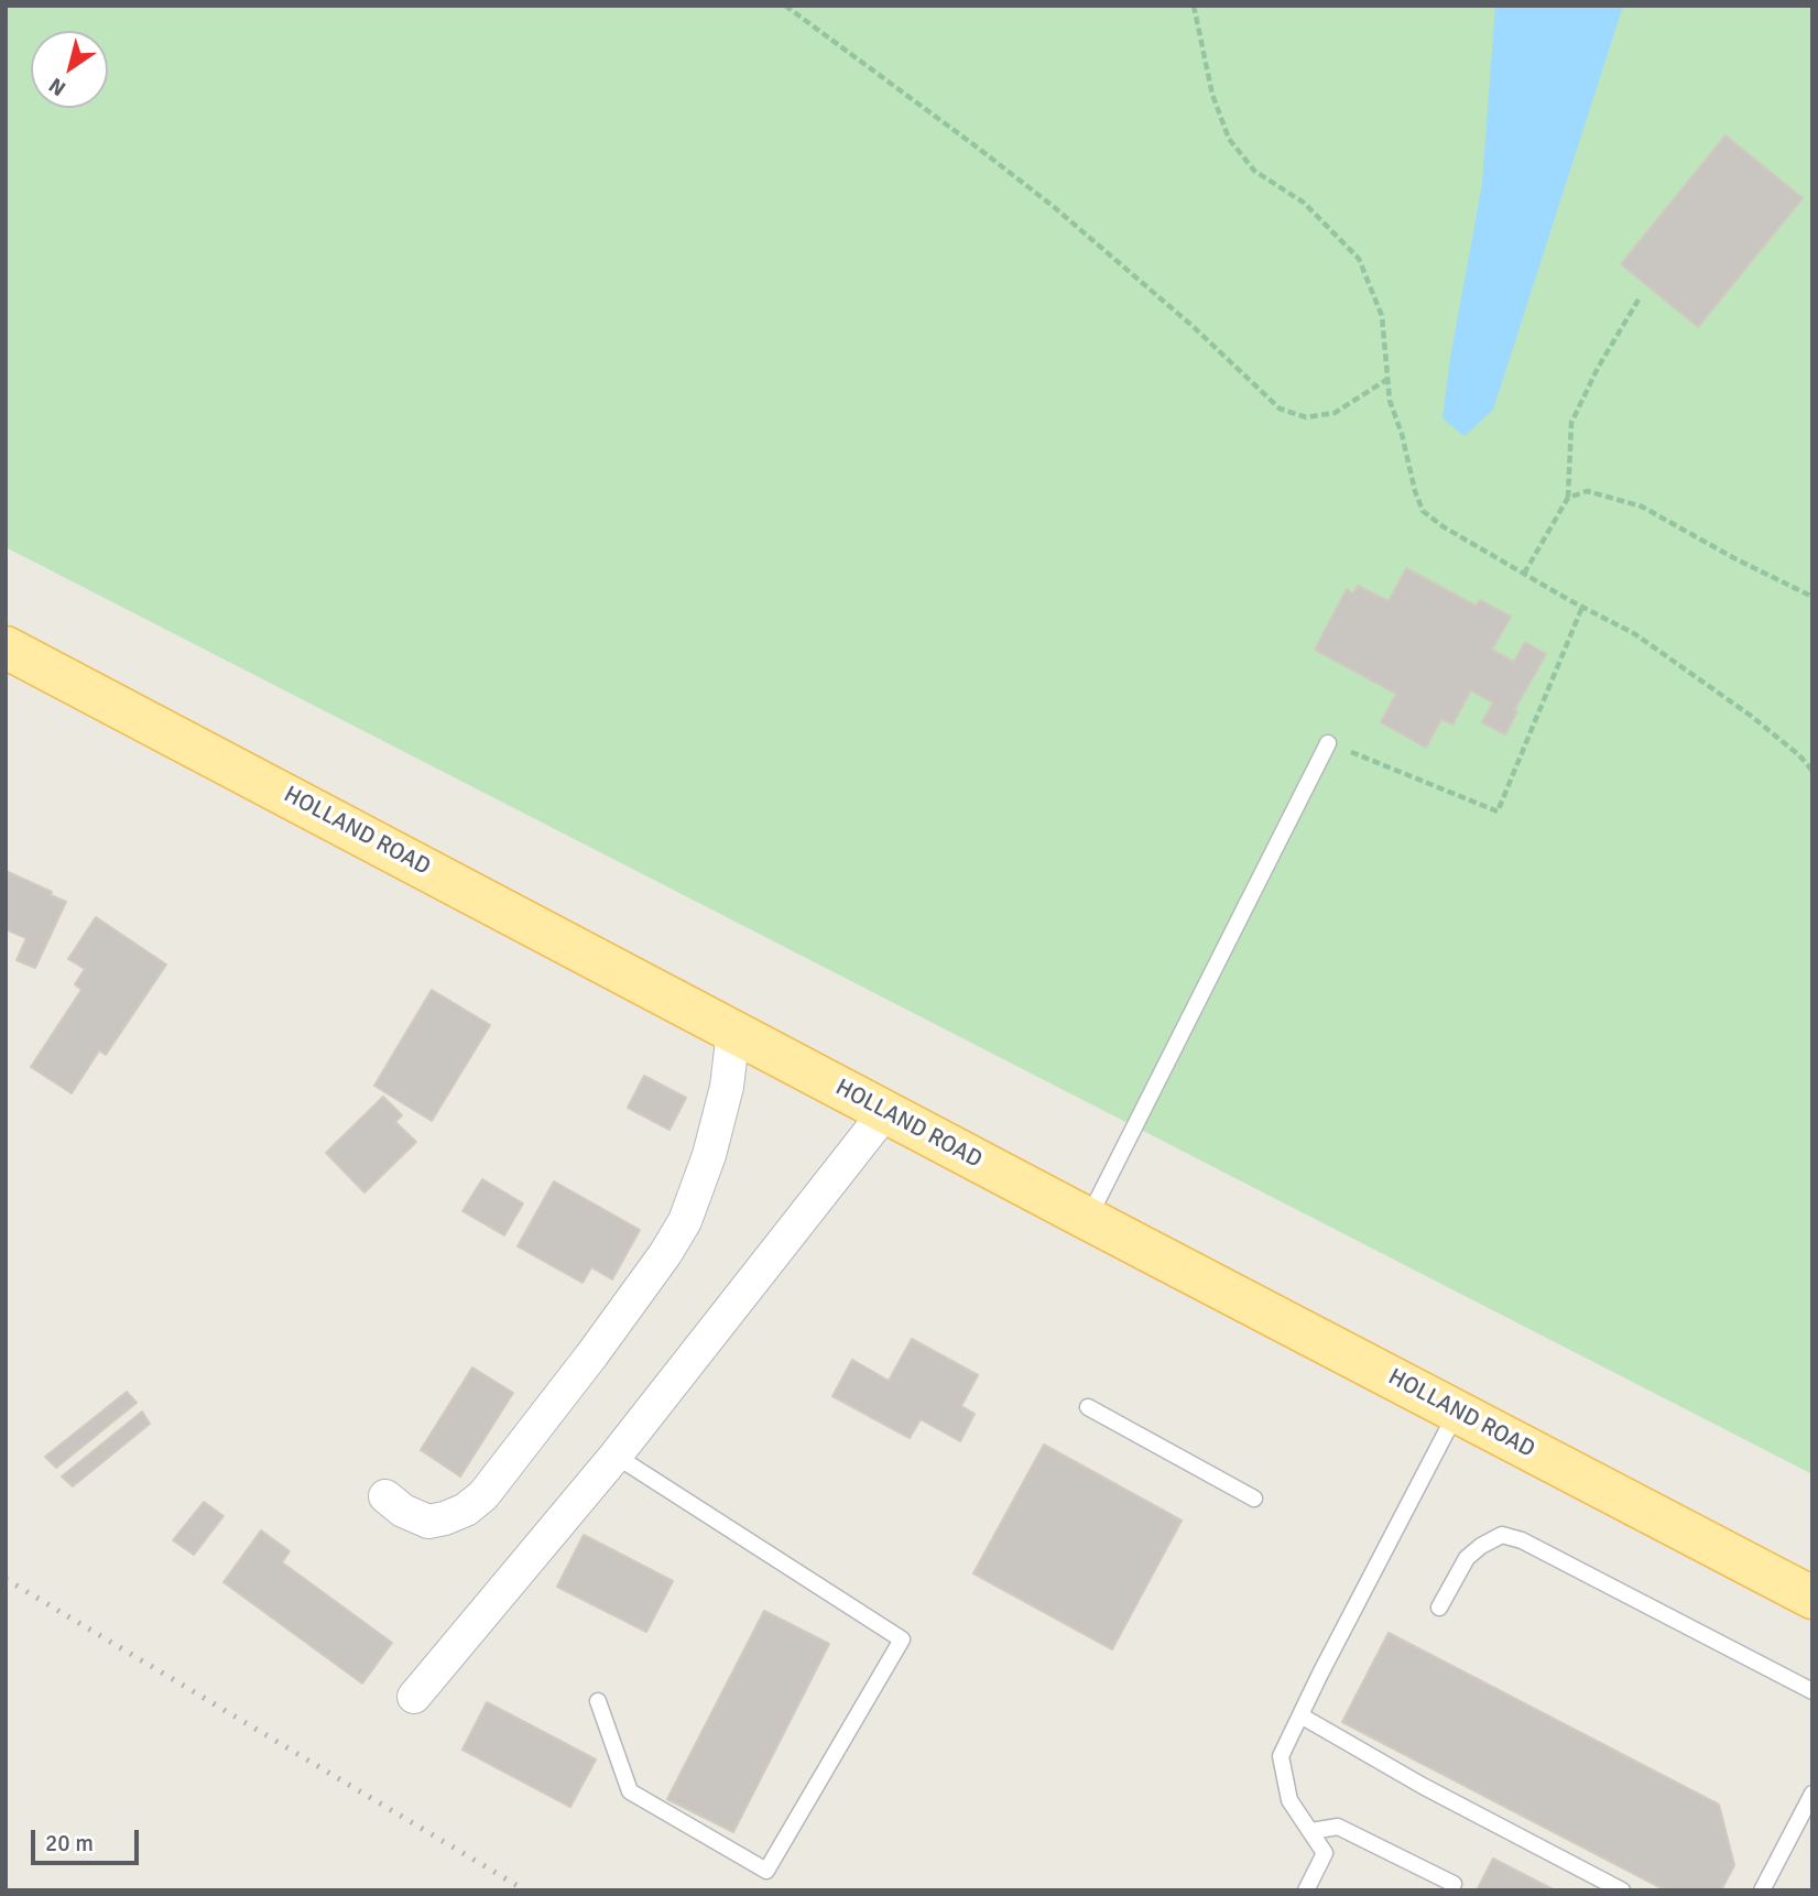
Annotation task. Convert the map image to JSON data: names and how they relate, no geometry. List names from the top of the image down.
{
  "streets": {
    "main road": ["HOLLAND ROAD"]
  },
  "scale_bar": "20 m",
  "north": "bottom left"
}
